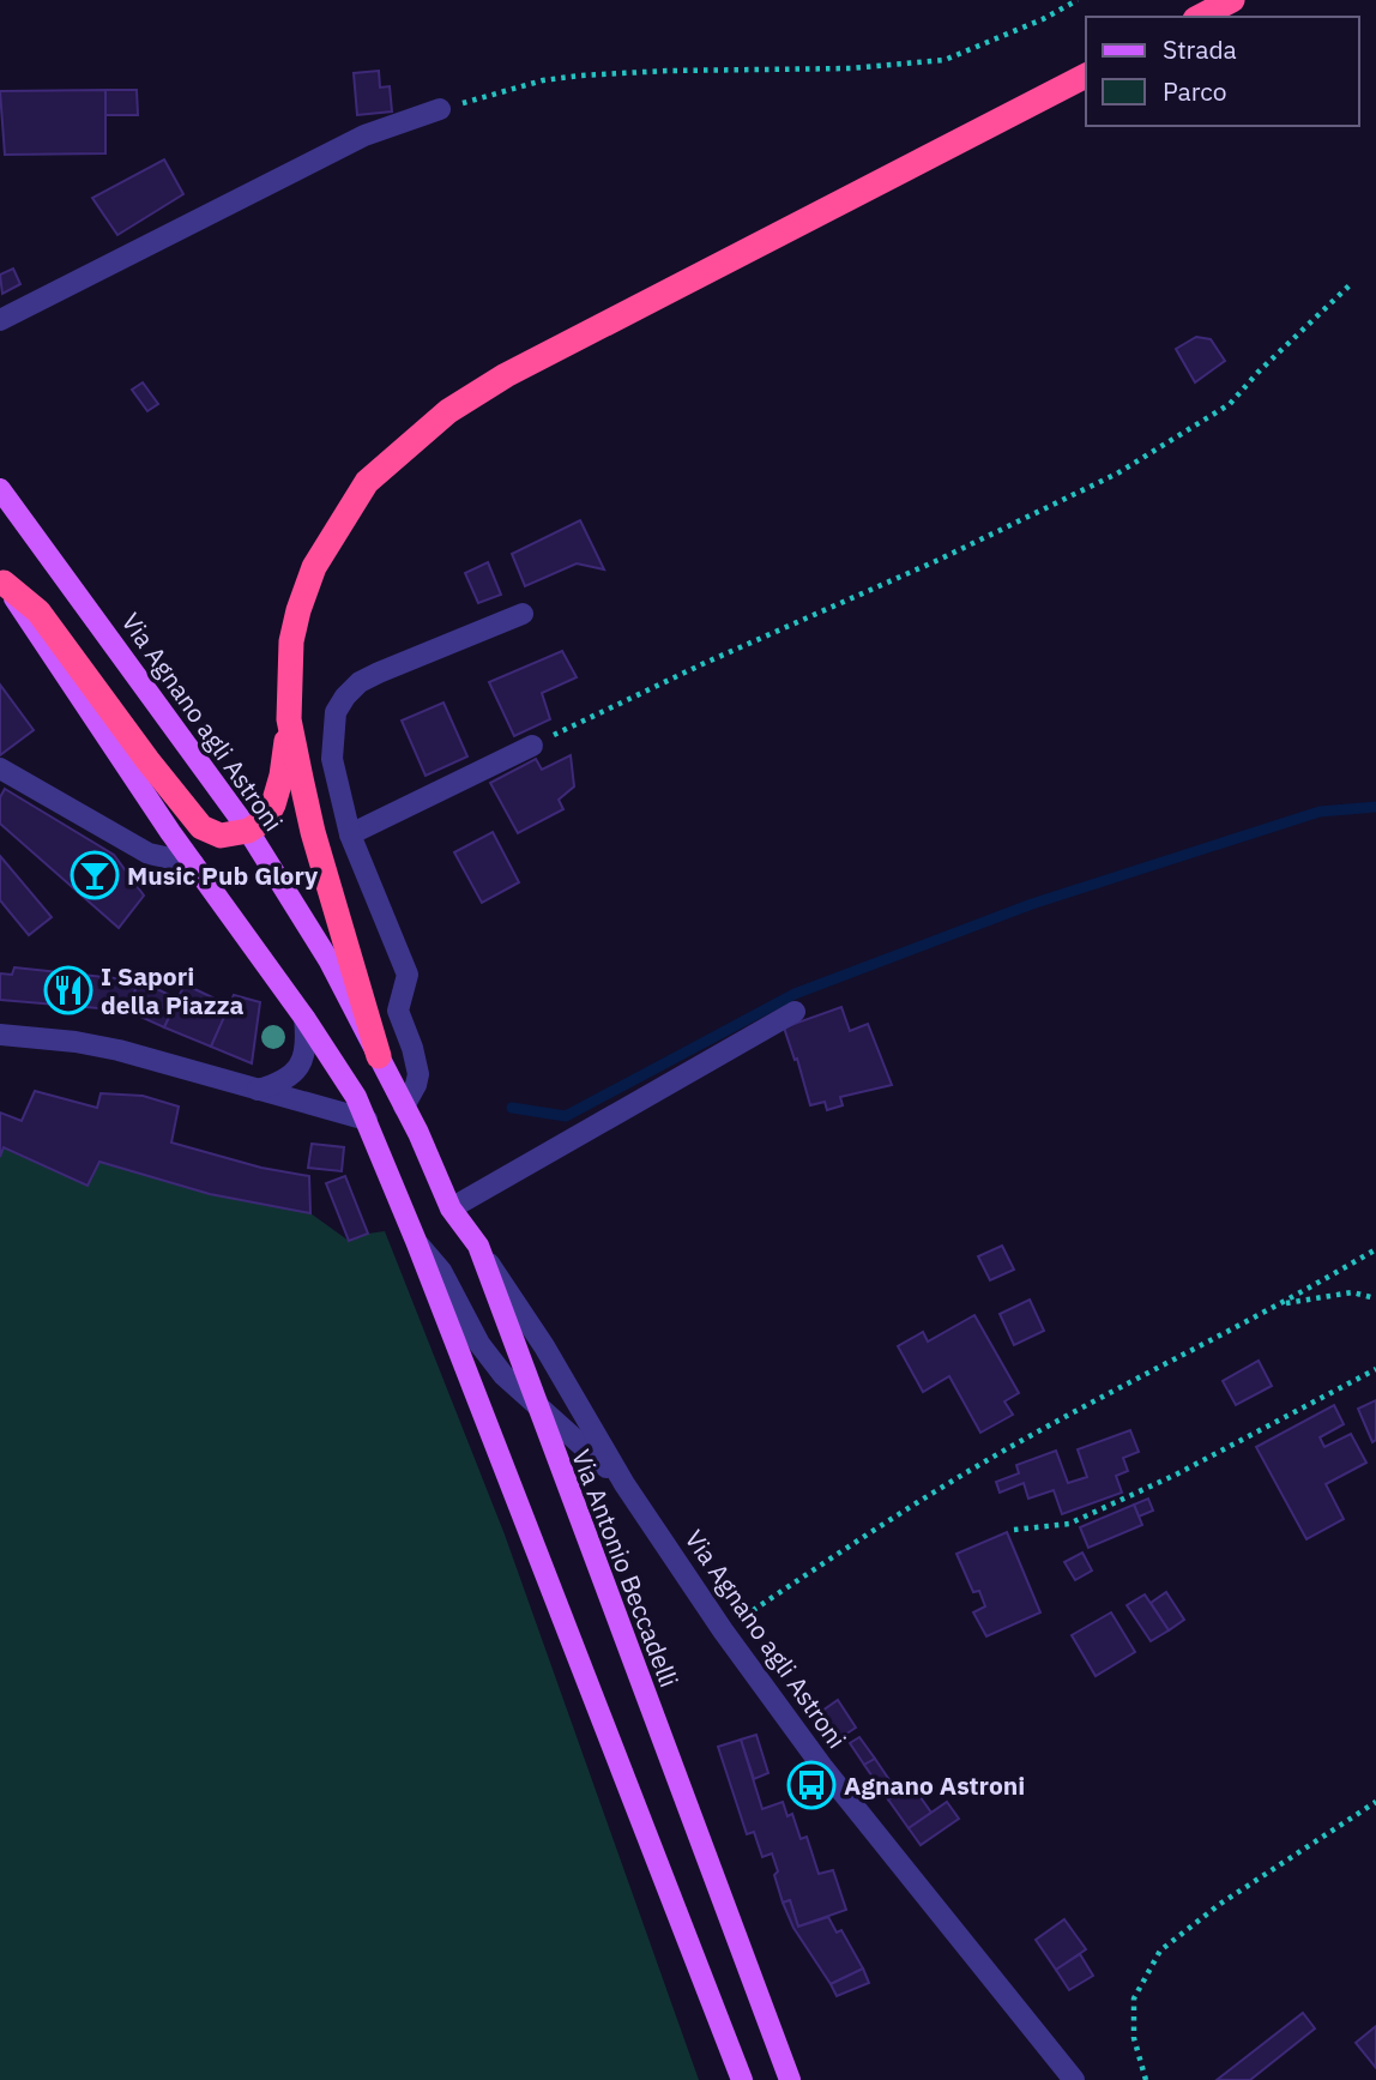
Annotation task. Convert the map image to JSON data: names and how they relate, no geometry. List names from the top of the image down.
{
  "streets": {
    "main road": ["Via Agnano agli Astroni", "Via Antonio Beccadelli"]
  },
  "crossings": [
    ["Via Agnano agli Astroni", "Via Antonio Beccadelli"]
  ],
  "places": {
    "bar": ["Music Pub Glory"],
    "restaurant": ["I Sapori della Piazza"],
    "bus stop": ["Agnano Astroni"]
  },
  "legend": ["Strada", "Parco"]
}
